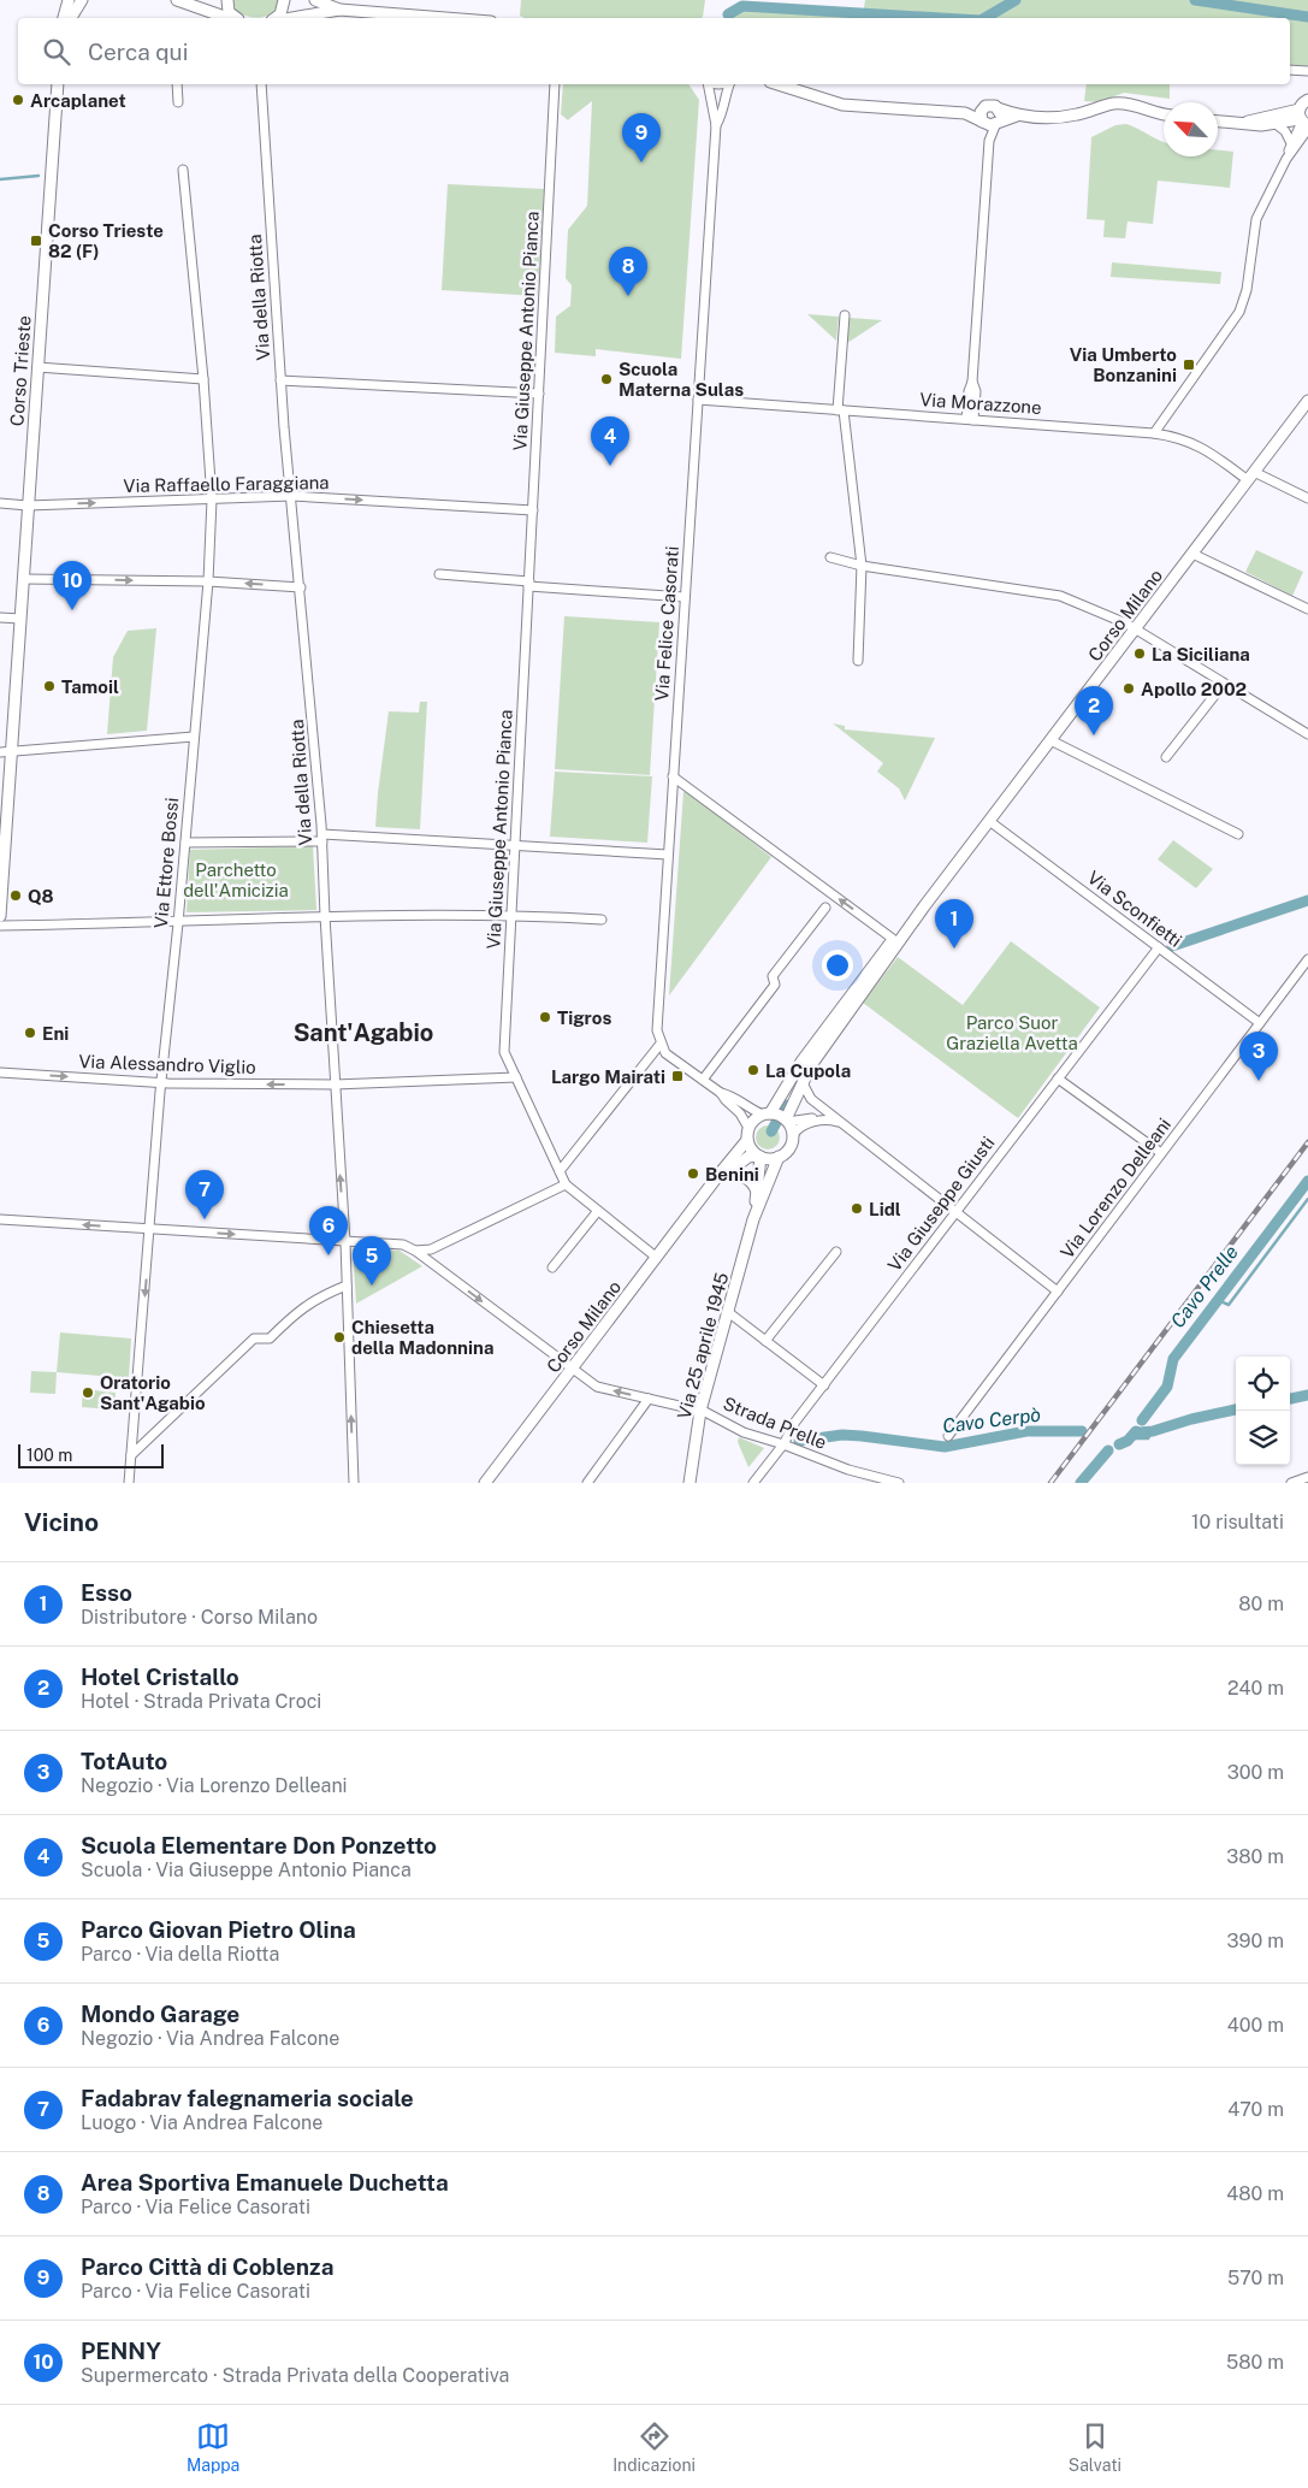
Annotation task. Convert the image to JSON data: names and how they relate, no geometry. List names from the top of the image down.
{
  "streets": {
    "main road": ["Corso Trieste", "Corso Milano", "Via 25 aprile 1945"],
    "street": [
      "Via della Riotta",
      "Via Giuseppe Antonio Pianca",
      "Via Morazzone",
      "Via Raffaello Faraggiana",
      "Via Felice Casorati",
      "Via Ettore Bossi",
      "Via Sconfietti",
      "Via Alessandro Viglio",
      "Via Lorenzo Delleani",
      "Via Giuseppe Giusti",
      "Strada Prelle"
    ]
  },
  "crossings": [
    ["Via della Riotta", "Via Raffaello Faraggiana"],
    ["Via della Riotta", "Via Alessandro Viglio"],
    ["Via Giuseppe Antonio Pianca", "Via Raffaello Faraggiana"],
    ["Via Giuseppe Antonio Pianca", "Via Alessandro Viglio"],
    ["Corso Trieste", "Via Raffaello Faraggiana"],
    ["Via Morazzone", "Corso Milano"],
    ["Via Morazzone", "Via Felice Casorati"],
    ["Via Raffaello Faraggiana", "Via Ettore Bossi"],
    ["Corso Milano", "Via Sconfietti"],
    ["Corso Milano", "Strada Prelle"],
    ["Via Ettore Bossi", "Via Alessandro Viglio"],
    ["Via Sconfietti", "Via Lorenzo Delleani"],
    ["Via Sconfietti", "Via Giuseppe Giusti"],
    ["Via Giuseppe Giusti", "Strada Prelle"],
    ["Via 25 aprile 1945", "Strada Prelle"]
  ],
  "one_way": ["Via Raffaello Faraggiana"],
  "districts": ["Sant'Agabio"],
  "water": ["Cavo Prelle", "Cavo Cerpò"],
  "parks": ["Parchetto dell'Amicizia", "Parco Suor Graziella Avetta"],
  "places": {
    "other": [
      "Arcaplanet",
      "Scuola Materna Sulas",
      "La Siciliana",
      "Tamoil",
      "Apollo 2002",
      "Q8",
      "Tigros",
      "Eni",
      "La Cupola",
      "Benini",
      "Lidl",
      "Chiesetta della Madonnina",
      "Oratorio Sant'Agabio"
    ],
    "transit": ["Corso Trieste 82 (F)", "Via Umberto Bonzanini", "Largo Mairati"]
  },
  "scale_bar": "100 m",
  "north": "top left",
  "page": {
    "search": "Cerca qui",
    "pins": [
      "9",
      "8",
      "4",
      "10",
      "2",
      "1",
      "3",
      "7",
      "6",
      "5"
    ],
    "scale": "100 m",
    "heading": ["Vicino", "10 risultati"],
    "list": [
      {
        "mark": "1",
        "name": "Esso",
        "note": "Distributore · Corso Milano",
        "value": "80 m"
      },
      {
        "mark": "2",
        "name": "Hotel Cristallo",
        "note": "Hotel · Strada Privata Croci",
        "value": "240 m"
      },
      {
        "mark": "3",
        "name": "TotAuto",
        "note": "Negozio · Via Lorenzo Delleani",
        "value": "300 m"
      },
      {
        "mark": "4",
        "name": "Scuola Elementare Don Ponzetto",
        "note": "Scuola · Via Giuseppe Antonio Pianca",
        "value": "380 m"
      },
      {
        "mark": "5",
        "name": "Parco Giovan Pietro Olina",
        "note": "Parco · Via della Riotta",
        "value": "390 m"
      },
      {
        "mark": "6",
        "name": "Mondo Garage",
        "note": "Negozio · Via Andrea Falcone",
        "value": "400 m"
      },
      {
        "mark": "7",
        "name": "Fadabrav falegnameria sociale",
        "note": "Luogo · Via Andrea Falcone",
        "value": "470 m"
      },
      {
        "mark": "8",
        "name": "Area Sportiva Emanuele Duchetta",
        "note": "Parco · Via Felice Casorati",
        "value": "480 m"
      },
      {
        "mark": "9",
        "name": "Parco Città di Coblenza",
        "note": "Parco · Via Felice Casorati",
        "value": "570 m"
      },
      {
        "mark": "10",
        "name": "PENNY",
        "note": "Supermercato · Strada Privata della Cooperativa",
        "value": "580 m"
      }
    ],
    "nav": ["Mappa", "Indicazioni", "Salvati"]
  }
}
